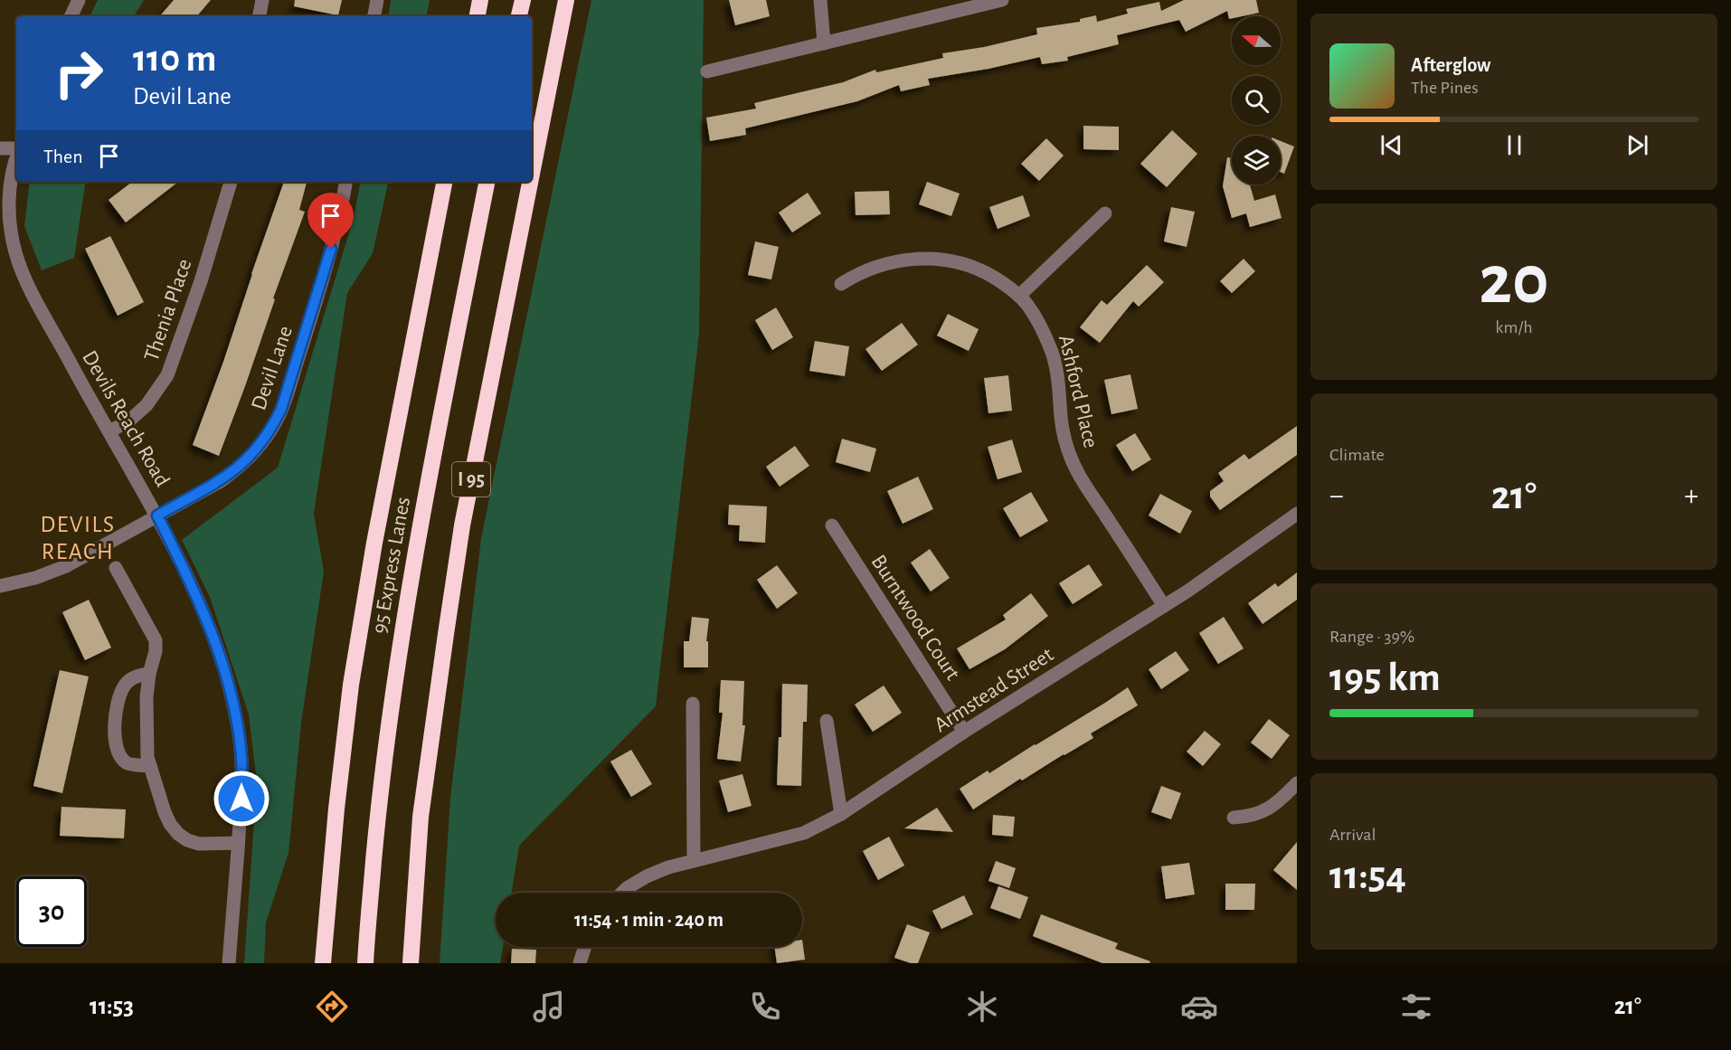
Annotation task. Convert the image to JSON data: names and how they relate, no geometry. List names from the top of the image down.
{
  "streets": {
    "highway": ["I 95", "95 Express Lanes"],
    "street": [
      "Thenia Place",
      "Devil Lane",
      "Ashford Place",
      "Devils Reach Road",
      "Burntwood Court",
      "Armstead Street"
    ]
  },
  "crossings": [
    ["Thenia Place", "Devils Reach Road"],
    ["Devil Lane", "Devils Reach Road"],
    ["Ashford Place", "Armstead Street"],
    ["Burntwood Court", "Armstead Street"]
  ],
  "districts": ["DEVILS REACH"],
  "north": "left",
  "page": {
    "turn": ["110 m", "Devil Lane"],
    "song": ["Afterglow", "The Pines"],
    "then": "Then",
    "tile": [
      ["20", "km/h"],
      "Climate",
      ["Range · 39%", "195 km"],
      ["Arrival", "11:54"]
    ],
    "heat": ["−", "21°", "+"],
    "limit": "30",
    "trip": "11:54 · 1 min · 240 m",
    "tabs": ["11:53", "21°"]
  }
}
